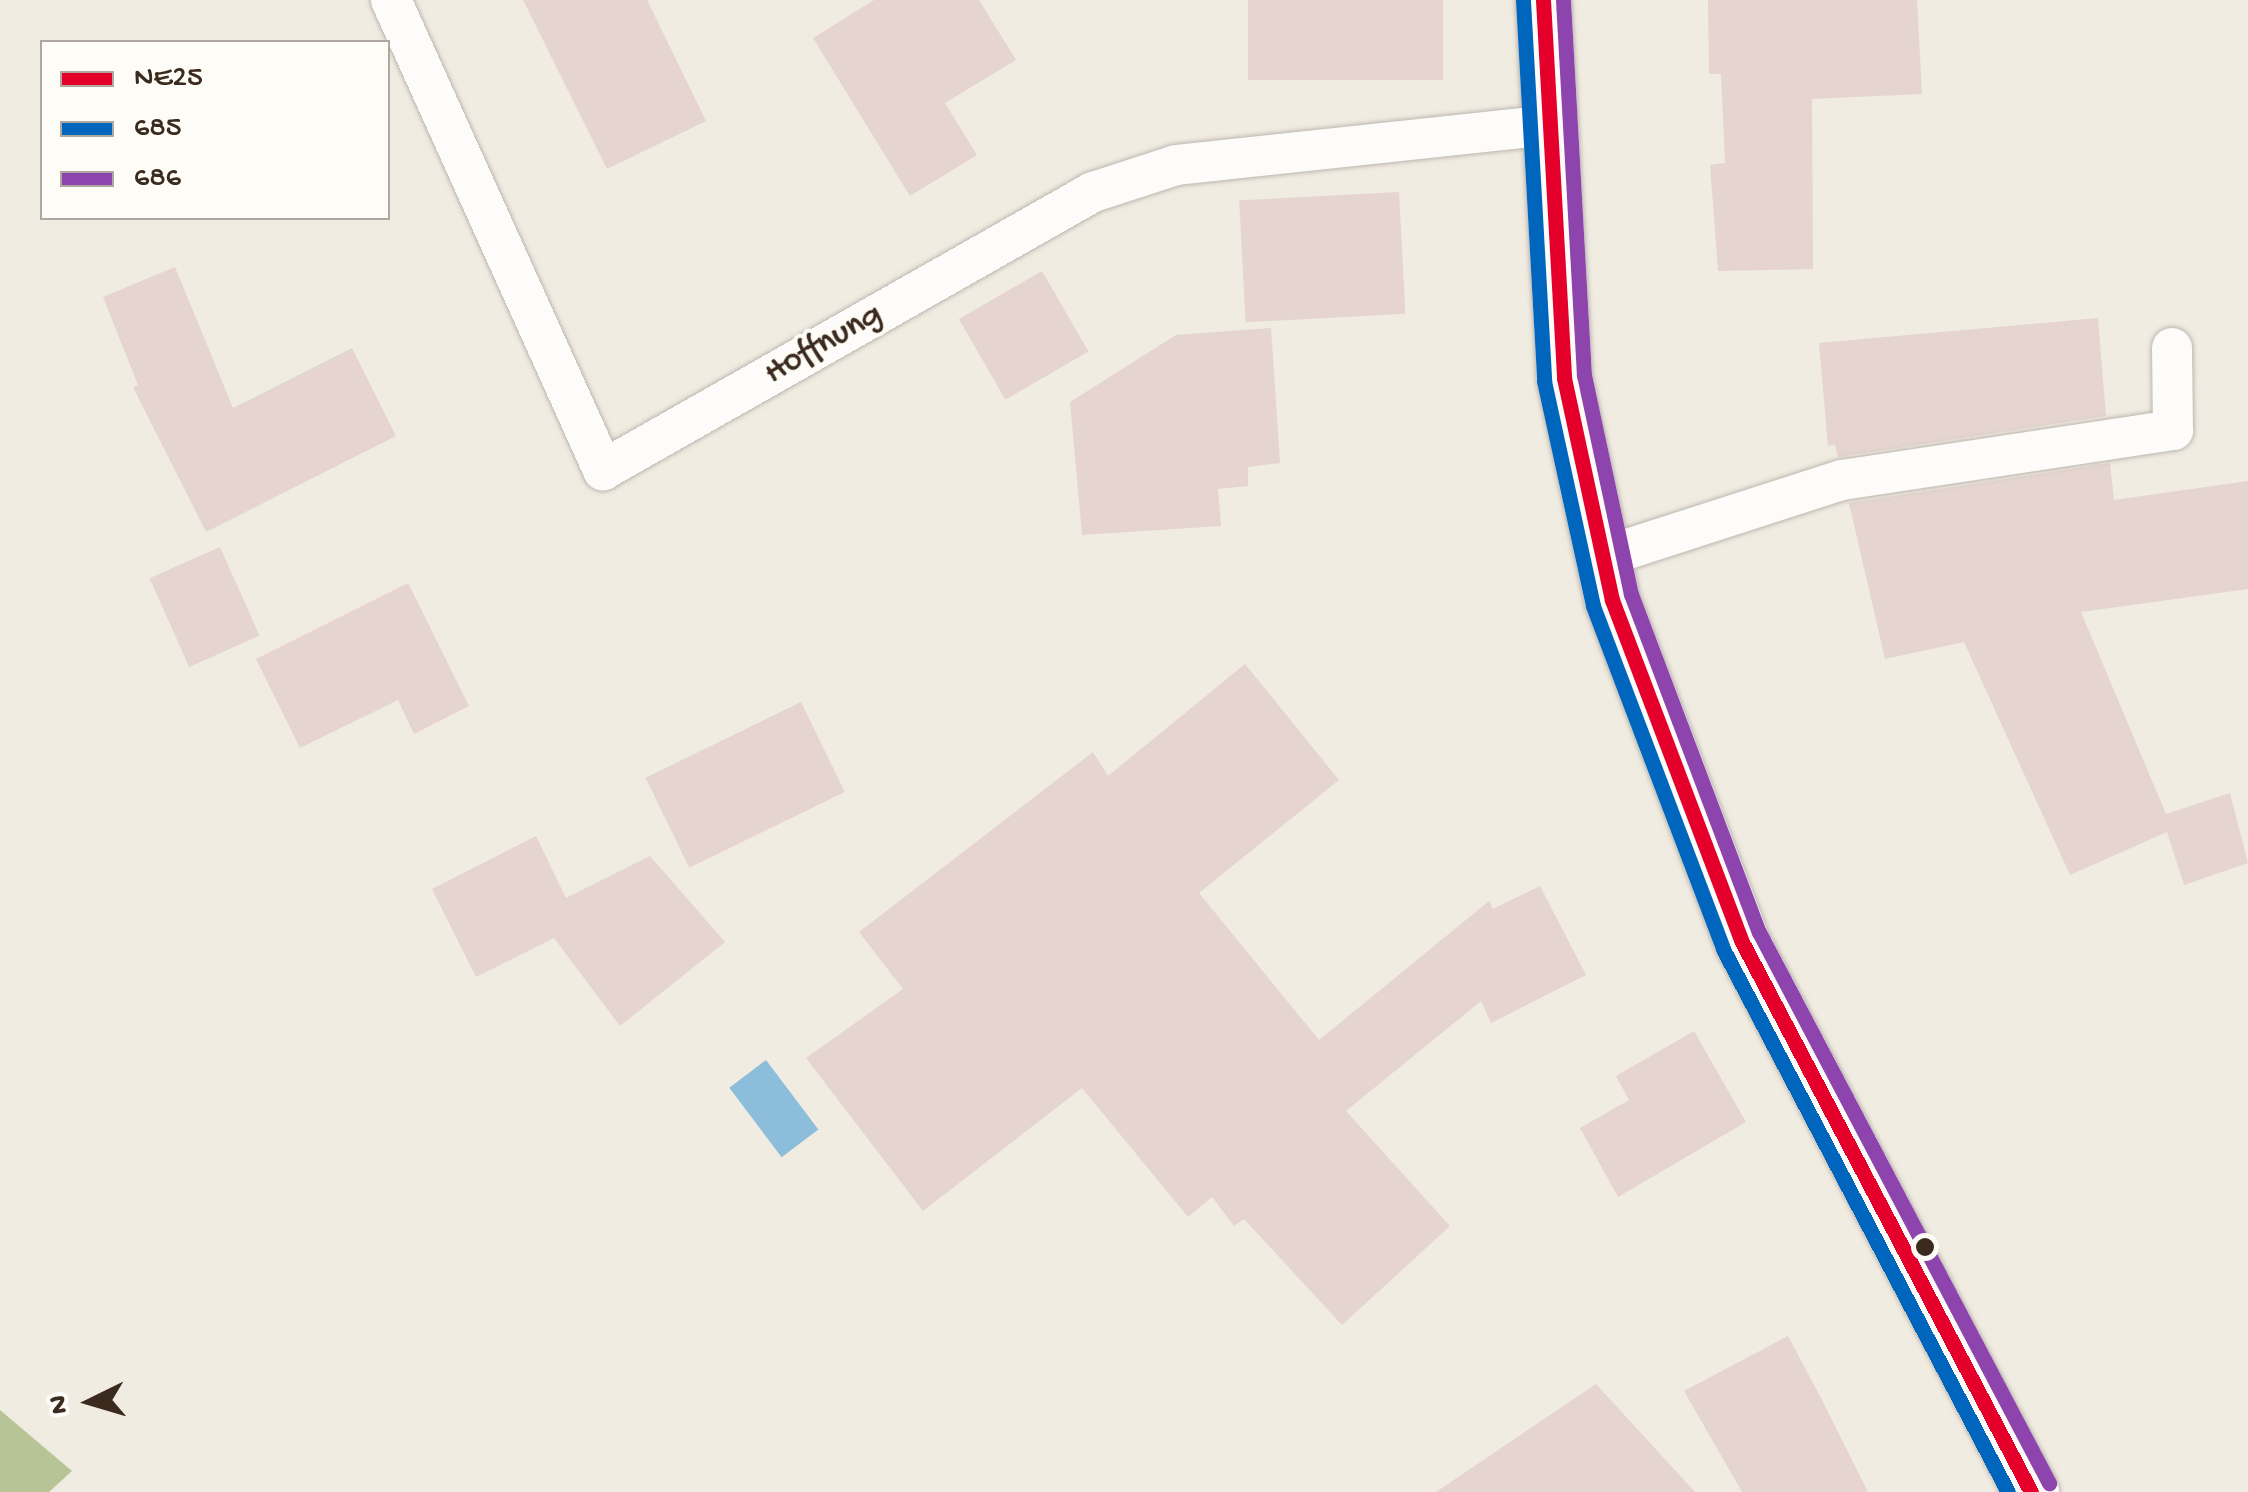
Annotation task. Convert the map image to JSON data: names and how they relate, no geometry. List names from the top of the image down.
{
  "streets": {
    "lane": ["Hoffnung"]
  },
  "lines": ["transit line NE25", "transit line 686", "transit line 685"],
  "legend": ["NE25", "685", "686"],
  "north": "left"
}
